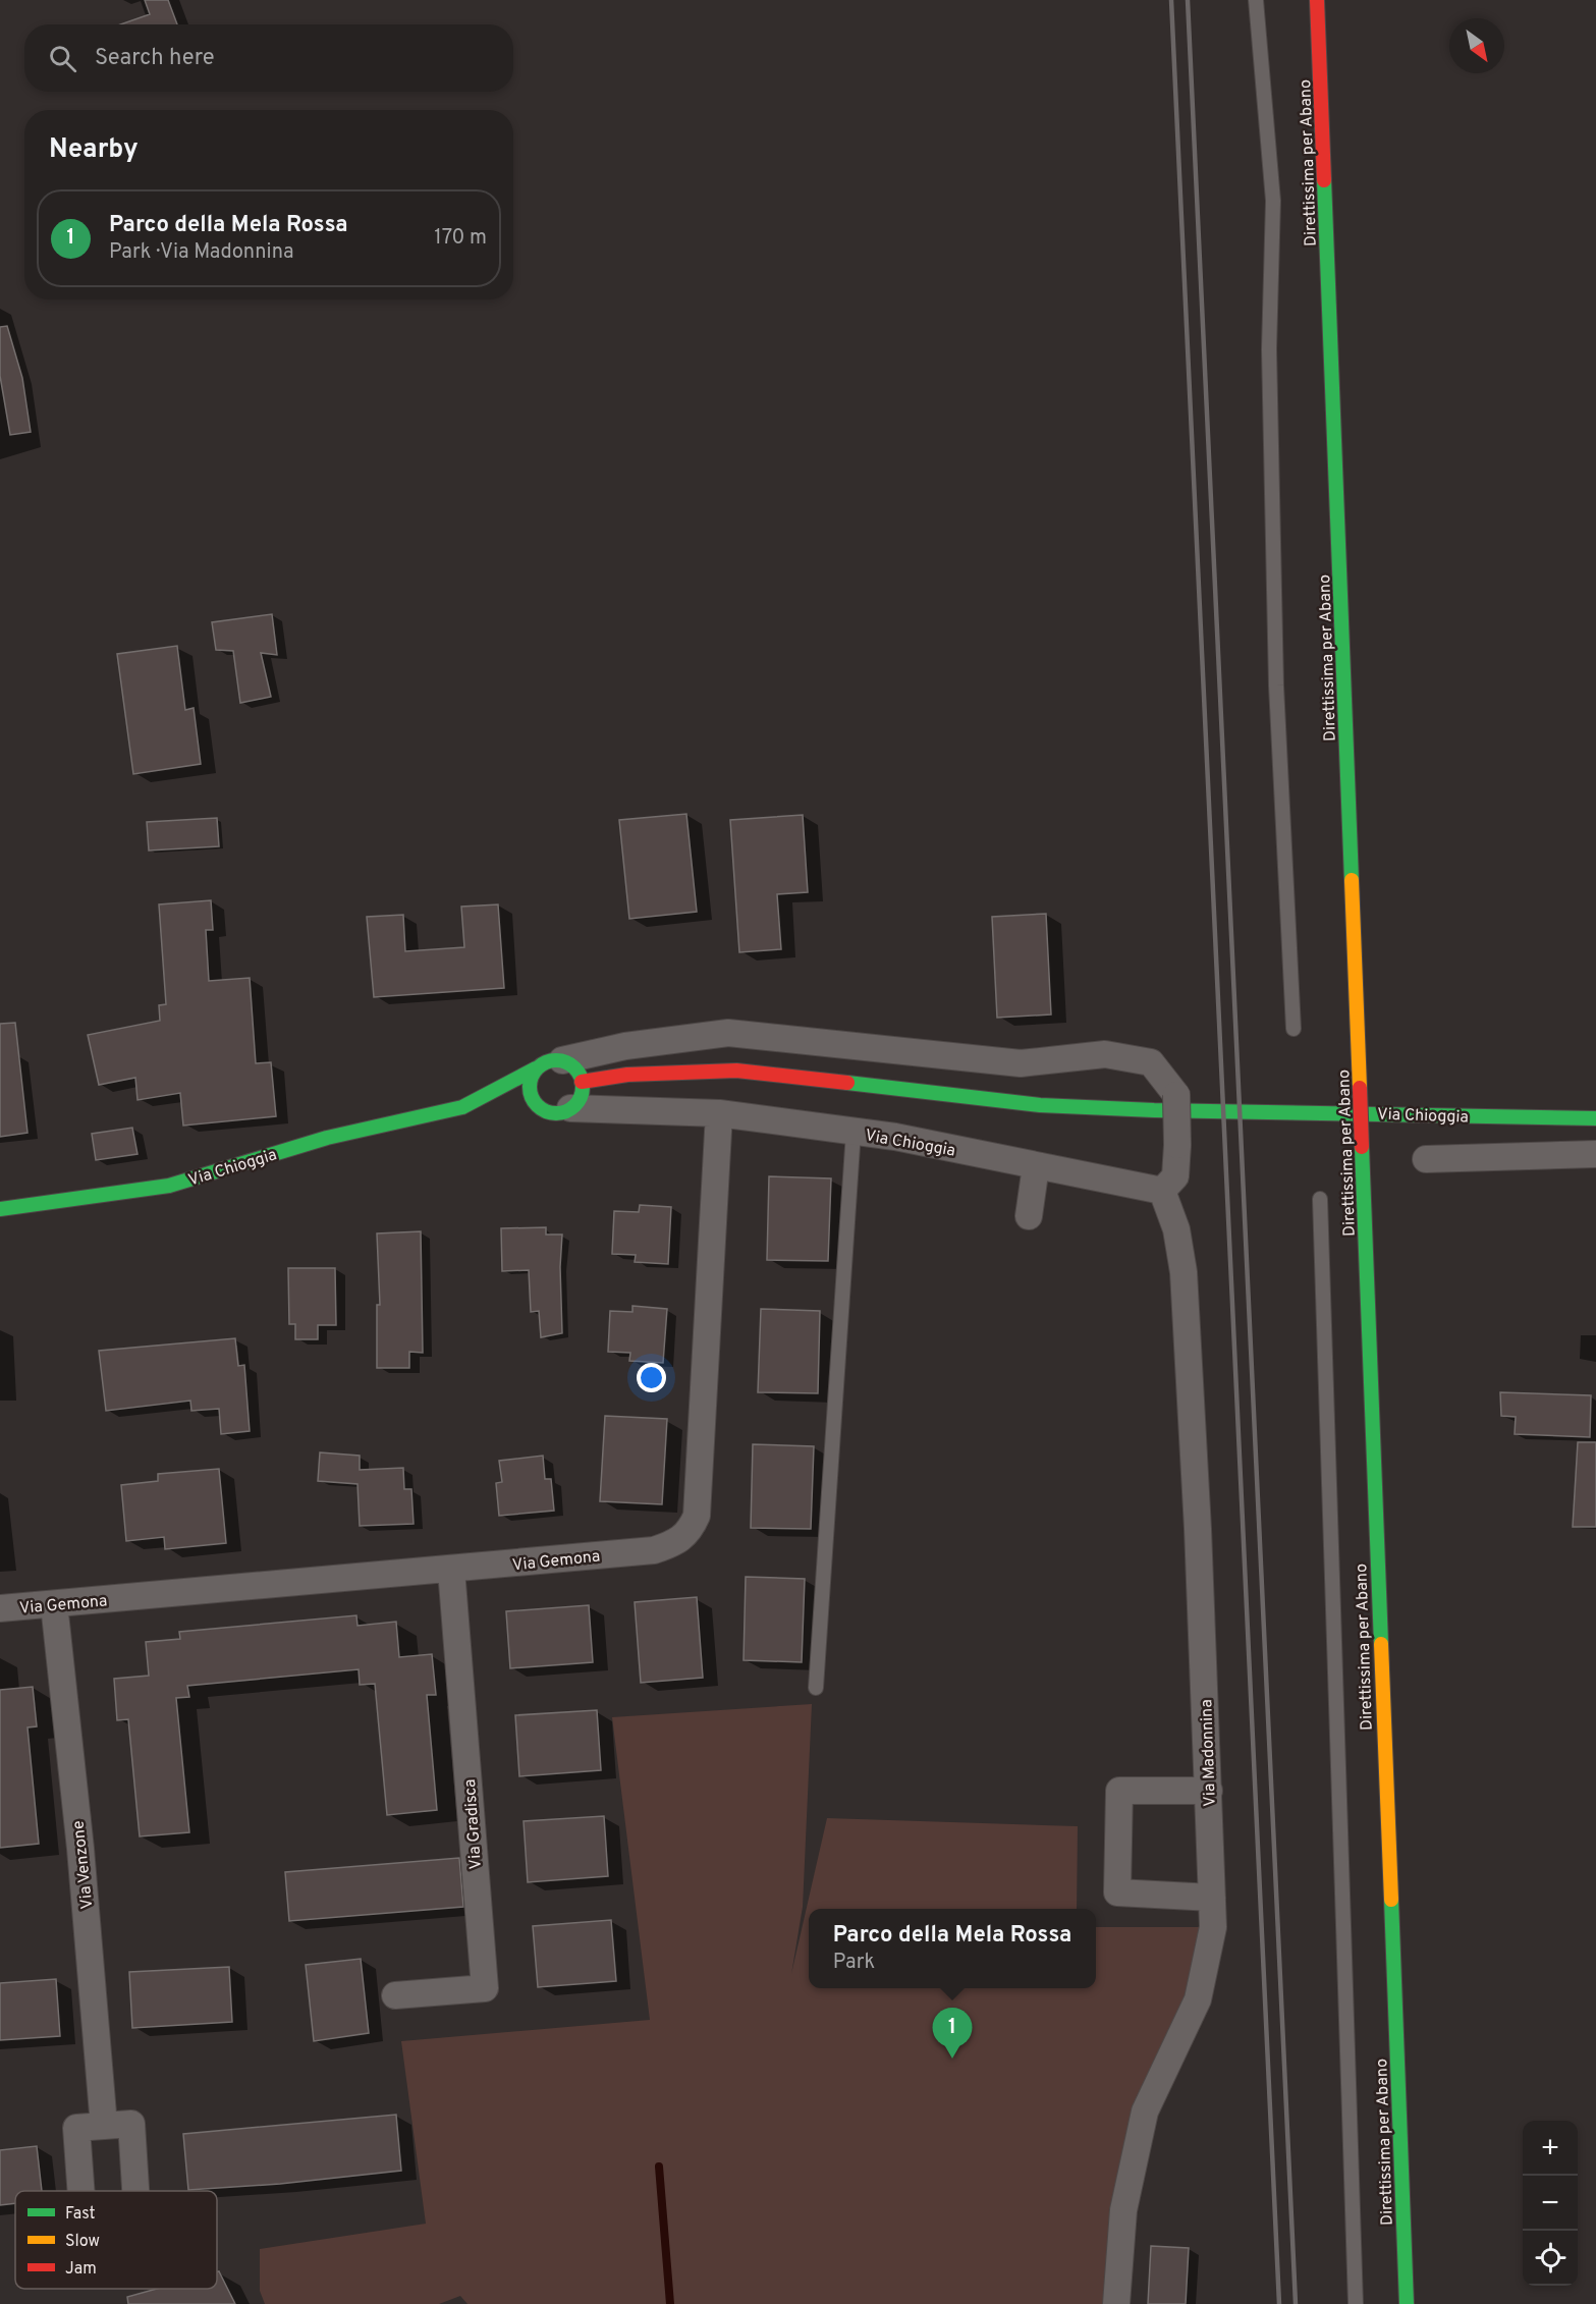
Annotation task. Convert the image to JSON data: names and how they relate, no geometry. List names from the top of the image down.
{
  "streets": {
    "main road": ["Direttissima per Abano", "Via Chioggia"],
    "street": [
      "Via Gemona",
      "Via Madonnina",
      "Via Gradisca",
      "Via Venzone"
    ]
  },
  "crossings": [
    ["Via Chioggia", "Via Gemona"],
    ["Via Chioggia", "Via Madonnina"],
    ["Via Gemona", "Via Gradisca"],
    ["Via Gemona", "Via Venzone"]
  ],
  "legend": ["Fast", "Slow", "Jam"],
  "north": "bottom right",
  "page": {
    "search": "Search here",
    "heading": "Nearby",
    "list": [
      {
        "mark": "1",
        "name": "Parco della Mela Rossa",
        "note": "Park · Via Madonnina",
        "value": "170 m"
      }
    ],
    "popup": ["Parco della Mela Rossa", "Park"],
    "pins": "1",
    "map_buttons": ["+", "−"]
  }
}
